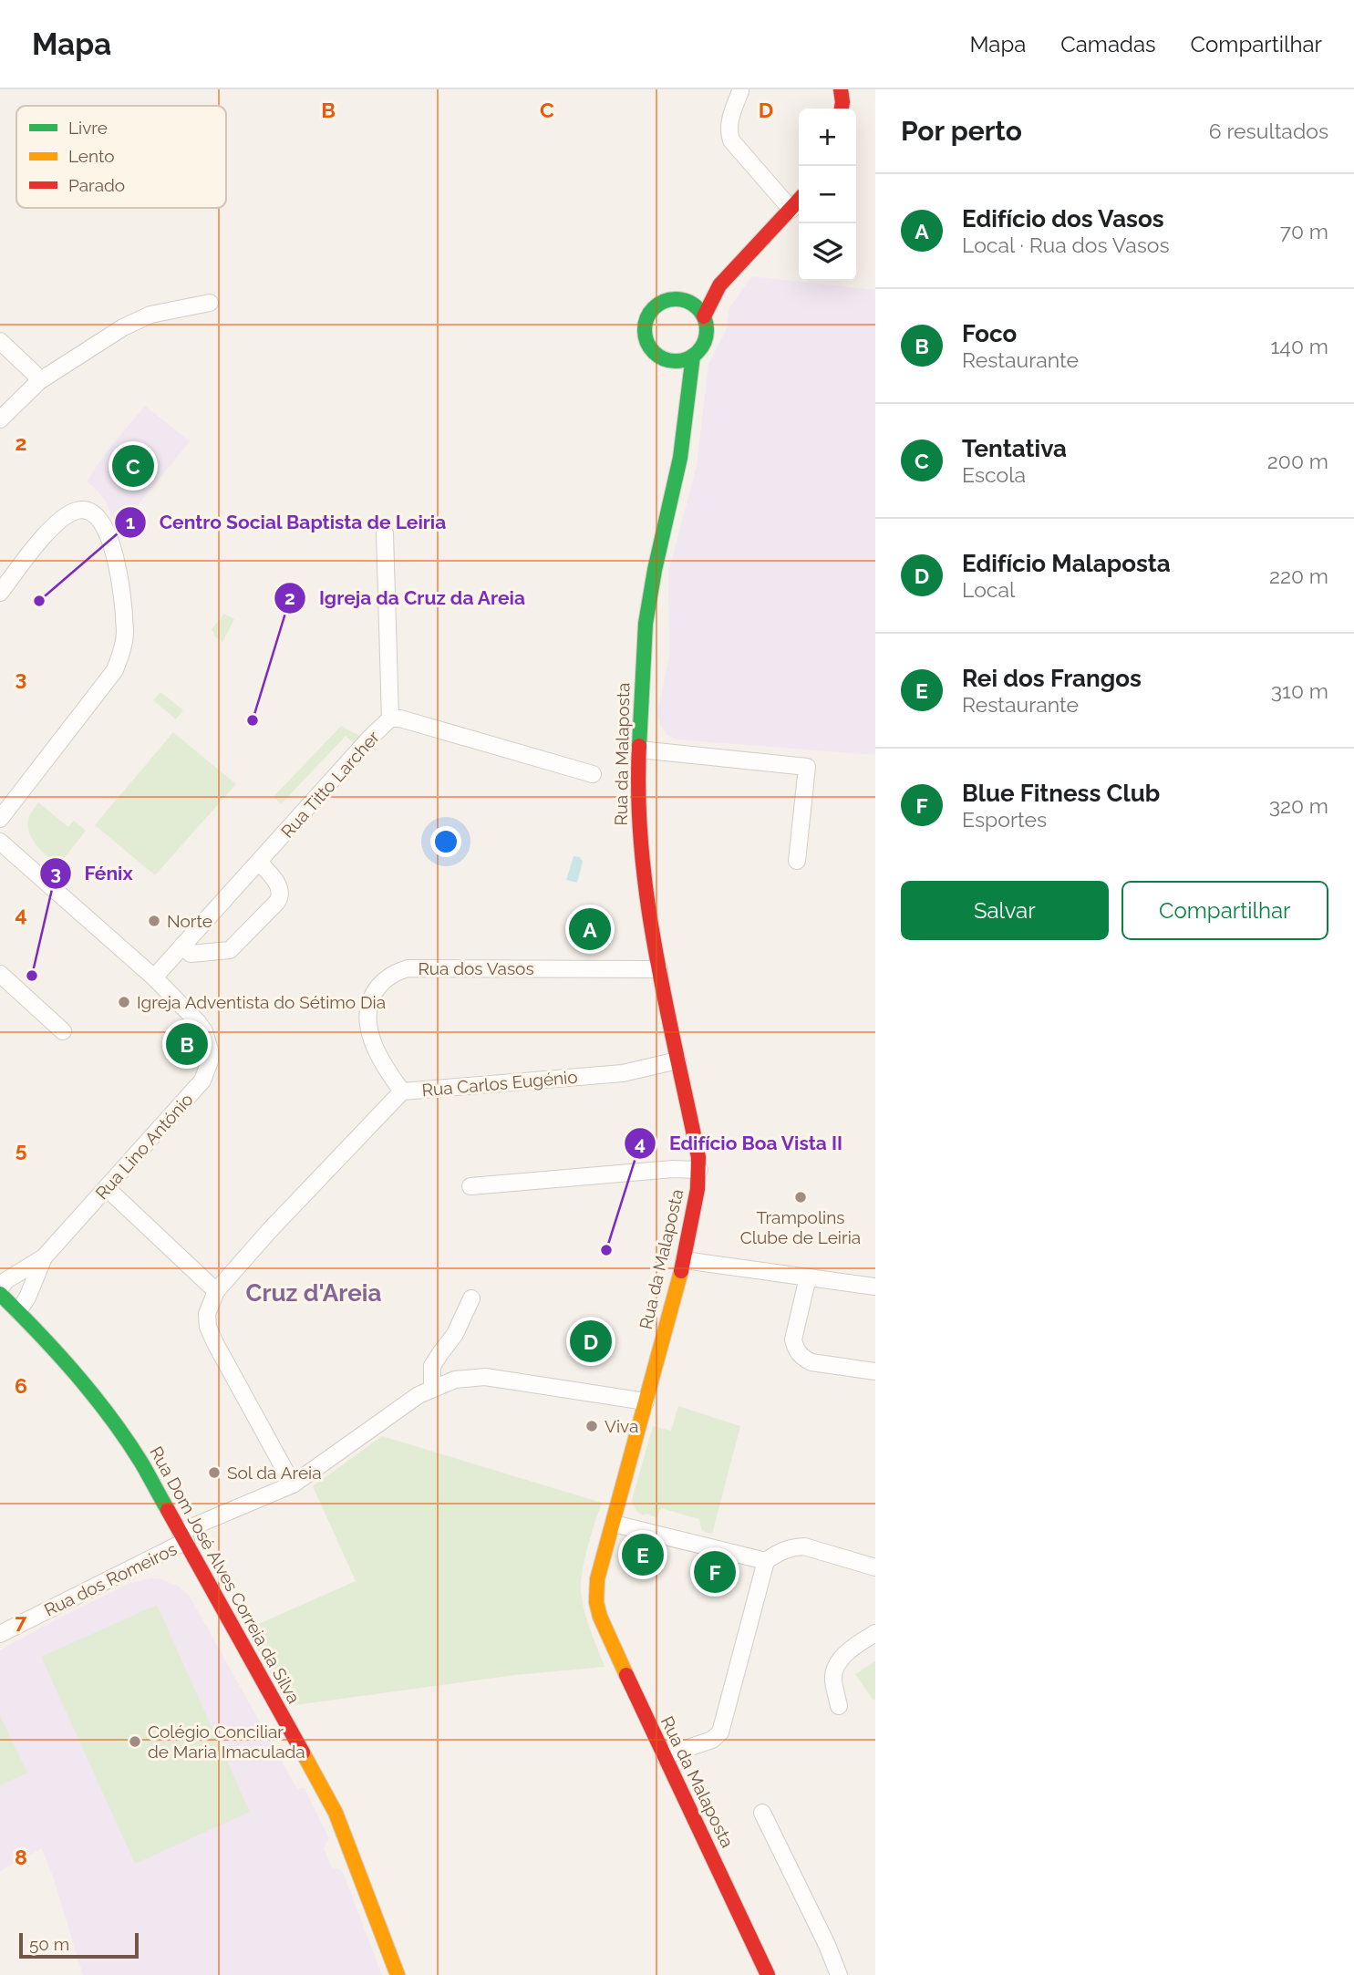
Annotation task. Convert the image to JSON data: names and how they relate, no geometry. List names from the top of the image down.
{
  "streets": {
    "street": [
      "Rua da Malaposta",
      "Rua Titto Larcher",
      "Rua dos Vasos",
      "Rua Carlos Eugénio",
      "Rua Lino António",
      "Rua Dom José Alves Correia da Silva",
      "Rua dos Romeiros"
    ]
  },
  "crossings": [
    ["Rua da Malaposta", "Rua dos Vasos"],
    ["Rua da Malaposta", "Rua Carlos Eugénio"],
    ["Rua da Malaposta", "Rua dos Romeiros"],
    ["Rua Titto Larcher", "Rua Lino António"],
    ["Rua dos Vasos", "Rua Carlos Eugénio"],
    ["Rua Lino António", "Rua Dom José Alves Correia da Silva"],
    ["Rua Dom José Alves Correia da Silva", "Rua dos Romeiros"]
  ],
  "districts": ["Cruz d'Areia"],
  "places": [
    "Centro Social Baptista de Leiria",
    "Igreja da Cruz da Areia",
    "Norte",
    "Fénix",
    "Igreja Adventista do Sétimo Dia",
    "Trampolins Clube de Leiria",
    "Edifício Boa Vista II",
    "Viva",
    "Sol da Areia",
    "Colégio Conciliar de Maria Imaculada"
  ],
  "legend": ["Livre", "Lento", "Parado"],
  "scale_bar": "50 m",
  "page": {
    "header": "Mapa",
    "nav": ["Mapa", "Camadas", "Compartilhar"],
    "heading": ["Por perto", "6 resultados"],
    "map_buttons": ["+", "−"],
    "list": [
      {
        "mark": "A",
        "name": "Edifício dos Vasos",
        "note": "Local · Rua dos Vasos",
        "value": "70 m"
      },
      {
        "mark": "B",
        "name": "Foco",
        "note": "Restaurante",
        "value": "140 m"
      },
      {
        "mark": "C",
        "name": "Tentativa",
        "note": "Escola",
        "value": "200 m"
      },
      {
        "mark": "D",
        "name": "Edifício Malaposta",
        "note": "Local",
        "value": "220 m"
      },
      {
        "mark": "E",
        "name": "Rei dos Frangos",
        "note": "Restaurante",
        "value": "310 m"
      },
      {
        "mark": "F",
        "name": "Blue Fitness Club",
        "note": "Esportes",
        "value": "320 m"
      }
    ],
    "pins": [
      "C",
      "A",
      "B",
      "D",
      "E",
      "F"
    ],
    "buttons": ["Salvar", "Compartilhar"],
    "scale": "50 m"
  },
  "grid": {
    "columns": ["B", "C", "D"],
    "rows": [
      "2",
      "3",
      "4",
      "5",
      "6",
      "7",
      "8"
    ]
  }
}
